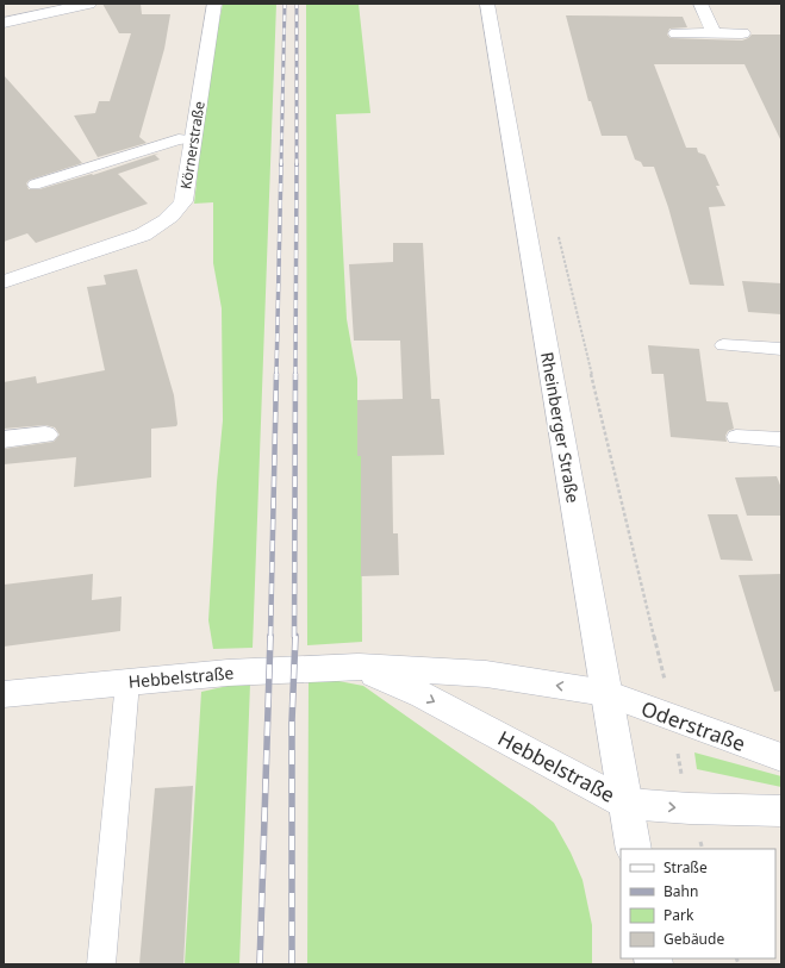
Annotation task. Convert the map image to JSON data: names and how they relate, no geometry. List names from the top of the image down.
{
  "streets": {
    "street": [
      "Körnerstraße",
      "Rheinberger Straße",
      "Hebbelstraße",
      "Oderstraße"
    ]
  },
  "crossings": [
    ["Rheinberger Straße", "Hebbelstraße"],
    ["Rheinberger Straße", "Oderstraße"],
    ["Hebbelstraße", "Oderstraße"]
  ],
  "legend": [
    "Straße",
    "Bahn",
    "Park",
    "Gebäude"
  ]
}
